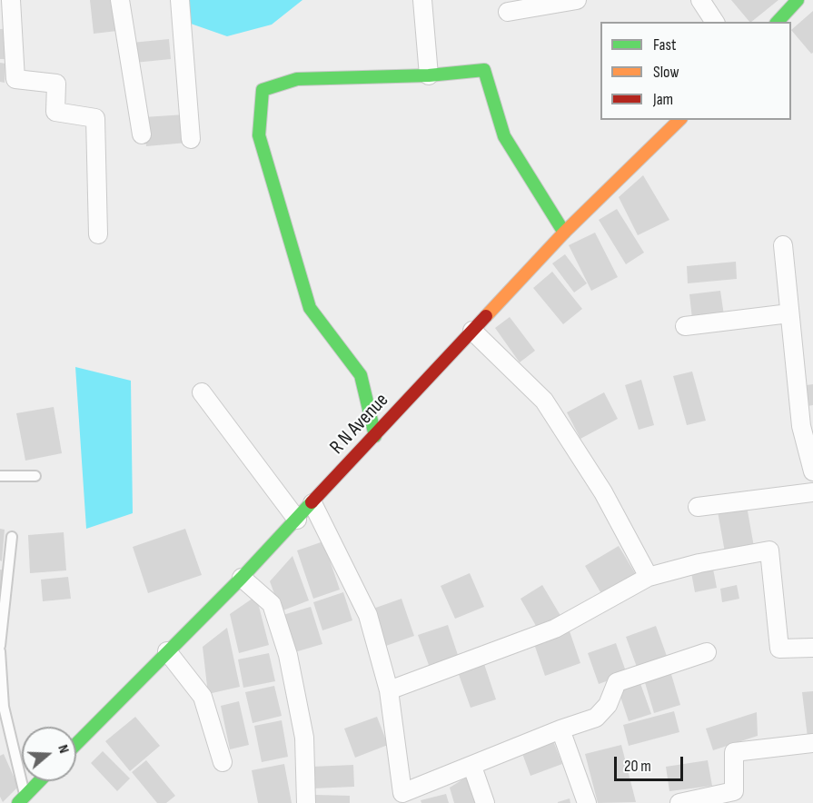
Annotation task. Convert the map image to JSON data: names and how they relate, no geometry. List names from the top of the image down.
{
  "streets": {
    "main road": ["R N Avenue"]
  },
  "legend": ["Fast", "Slow", "Jam"],
  "scale_bar": "20 m",
  "north": "right"
}
